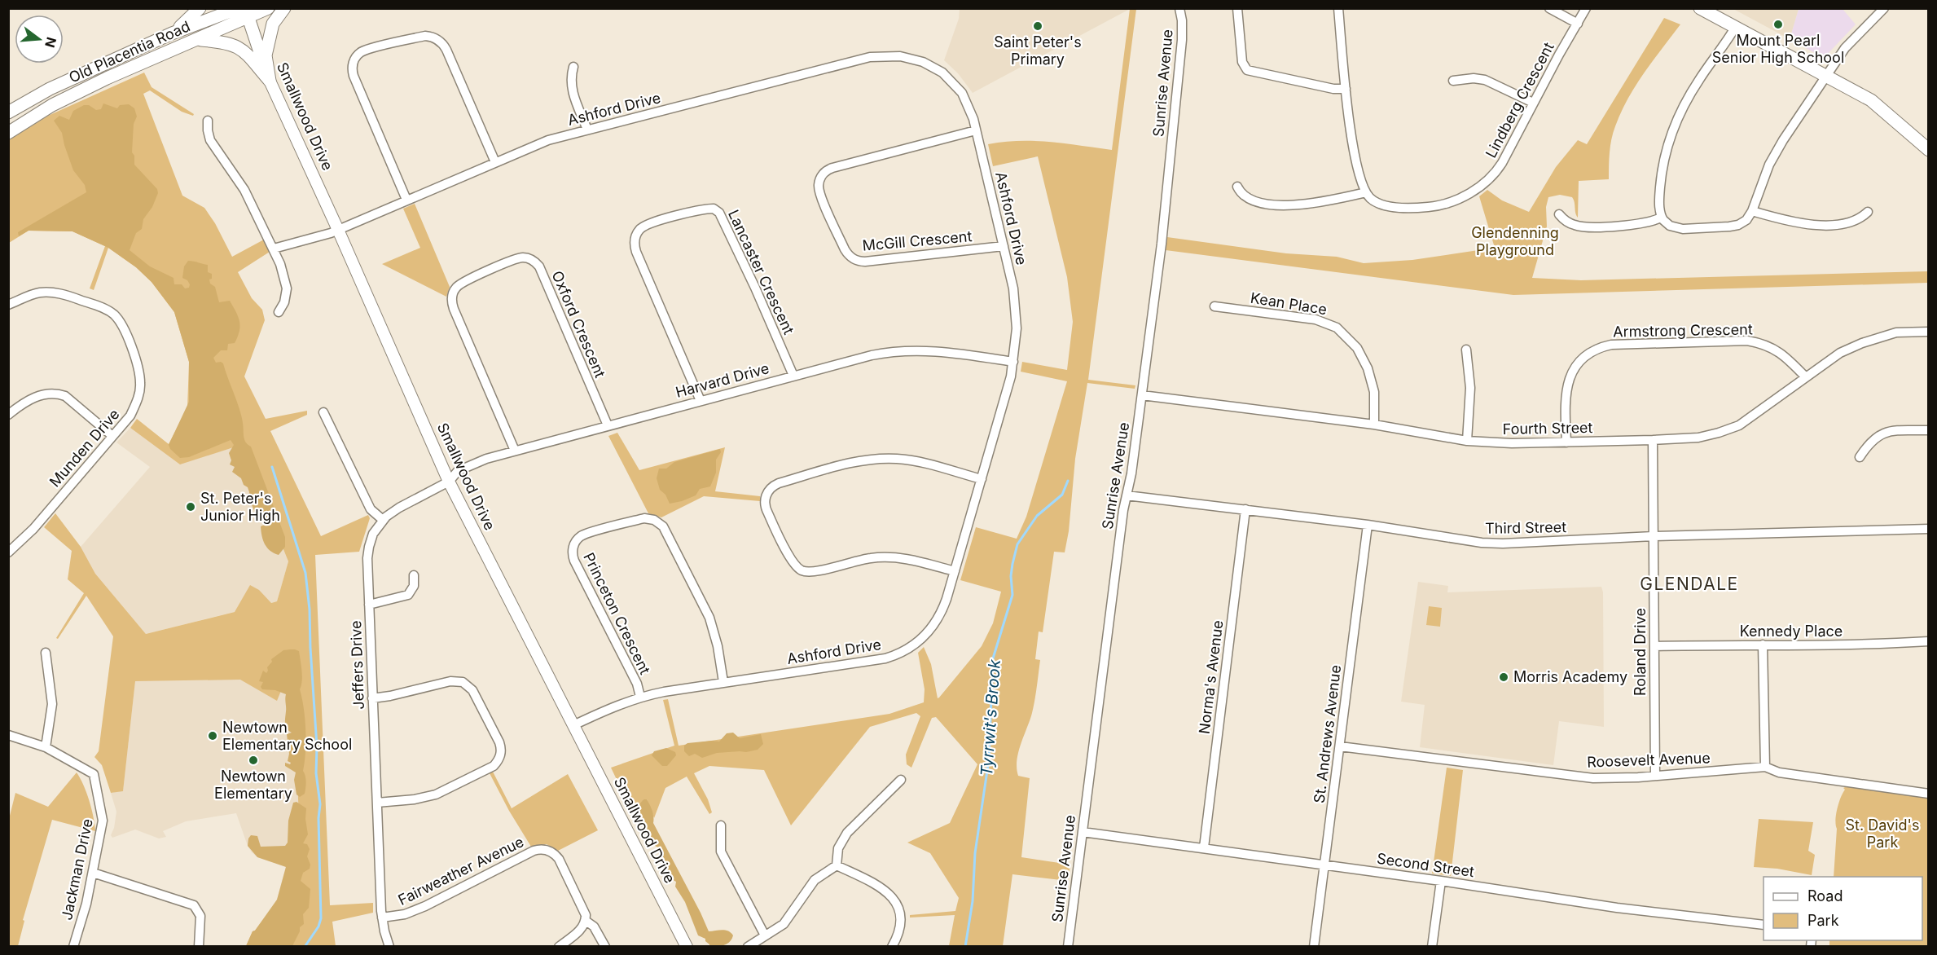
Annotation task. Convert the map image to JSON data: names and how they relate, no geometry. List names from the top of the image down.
{
  "streets": {
    "main road": ["Old Placentia Road", "Smallwood Drive"],
    "street": [
      "Sunrise Avenue",
      "Lindberg Crescent",
      "Ashford Drive",
      "McGill Crescent",
      "Lancaster Crescent",
      "Kean Place",
      "Oxford Crescent",
      "Armstrong Crescent",
      "Harvard Drive",
      "Fourth Street",
      "Munden Drive",
      "Third Street",
      "Princeton Crescent",
      "Kennedy Place",
      "Roland Drive",
      "Jeffers Drive",
      "Norma's Avenue",
      "St. Andrews Avenue",
      "Roosevelt Avenue",
      "Second Street",
      "Jackman Drive",
      "Fairweather Avenue"
    ]
  },
  "crossings": [
    ["Old Placentia Road", "Smallwood Drive"],
    ["Sunrise Avenue", "Fourth Street"],
    ["Sunrise Avenue", "Third Street"],
    ["Sunrise Avenue", "Second Street"],
    ["Ashford Drive", "Smallwood Drive"],
    ["Ashford Drive", "McGill Crescent"],
    ["Ashford Drive", "Harvard Drive"],
    ["Ashford Drive", "Princeton Crescent"],
    ["Smallwood Drive", "Harvard Drive"],
    ["Smallwood Drive", "Jeffers Drive"],
    ["Lancaster Crescent", "Harvard Drive"],
    ["Kean Place", "Fourth Street"],
    ["Oxford Crescent", "Harvard Drive"],
    ["Armstrong Crescent", "Fourth Street"],
    ["Harvard Drive", "Jeffers Drive"],
    ["Fourth Street", "Roland Drive"],
    ["Third Street", "Roland Drive"],
    ["Third Street", "Norma's Avenue"],
    ["Third Street", "St. Andrews Avenue"],
    ["Kennedy Place", "Roland Drive"],
    ["Roland Drive", "Roosevelt Avenue"],
    ["Jeffers Drive", "Fairweather Avenue"],
    ["Norma's Avenue", "Second Street"],
    ["St. Andrews Avenue", "Roosevelt Avenue"],
    ["St. Andrews Avenue", "Second Street"]
  ],
  "districts": ["GLENDALE"],
  "water": ["Tyrrwit's Brook"],
  "parks": ["Glendenning Playground", "St. David's Park"],
  "places": [
    "Mount Pearl Senior High School",
    "Saint Peter's Primary",
    "St. Peter's Junior High",
    "Morris Academy",
    "Newtown Elementary School",
    "Newtown Elementary"
  ],
  "legend": ["Road", "Park"],
  "north": "right"
}
